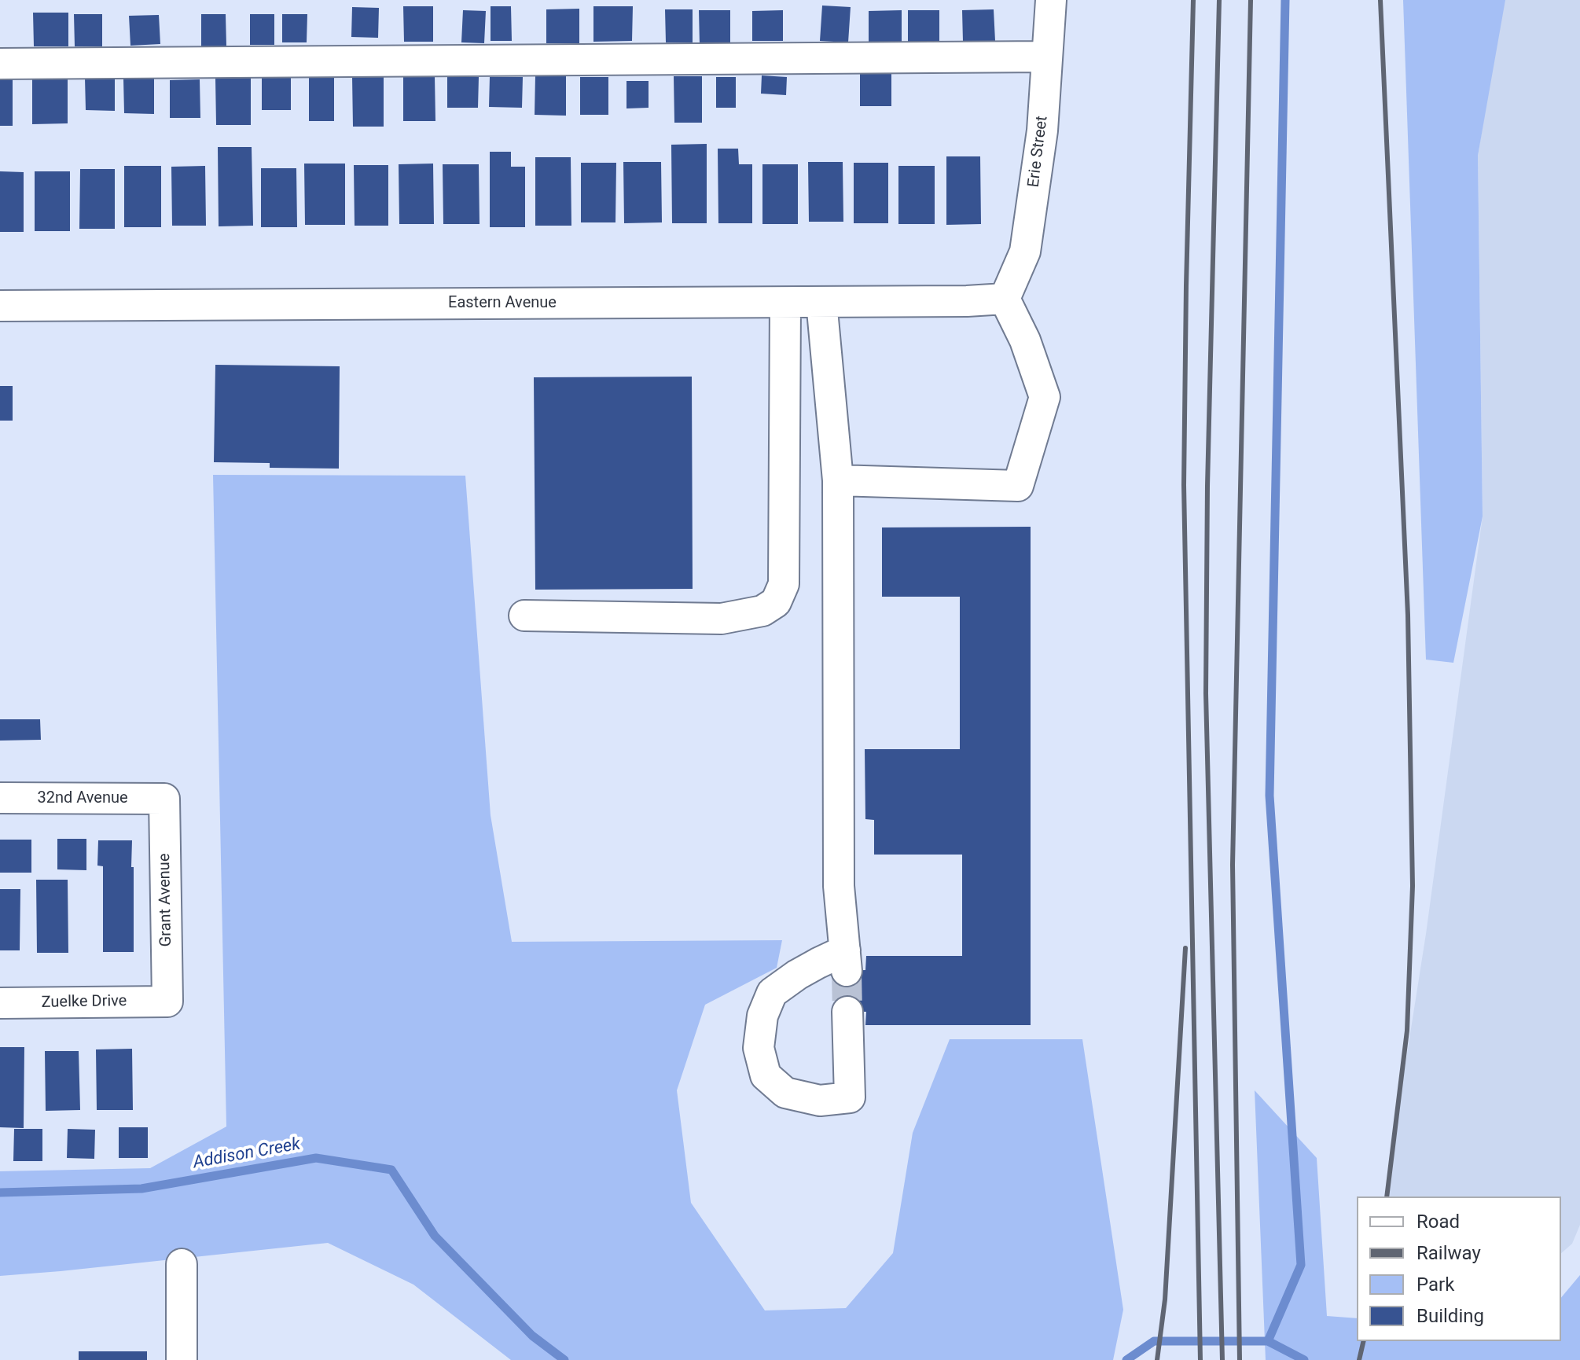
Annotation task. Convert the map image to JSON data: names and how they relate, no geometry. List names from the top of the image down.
{
  "streets": {
    "street": [
      "Erie Street",
      "Eastern Avenue",
      "32nd Avenue",
      "Grant Avenue",
      "Zuelke Drive"
    ]
  },
  "crossings": [
    ["Erie Street", "Eastern Avenue"],
    ["32nd Avenue", "Grant Avenue"],
    ["Grant Avenue", "Zuelke Drive"]
  ],
  "water": ["Addison Creek"],
  "legend": [
    "Road",
    "Railway",
    "Park",
    "Building"
  ]
}
